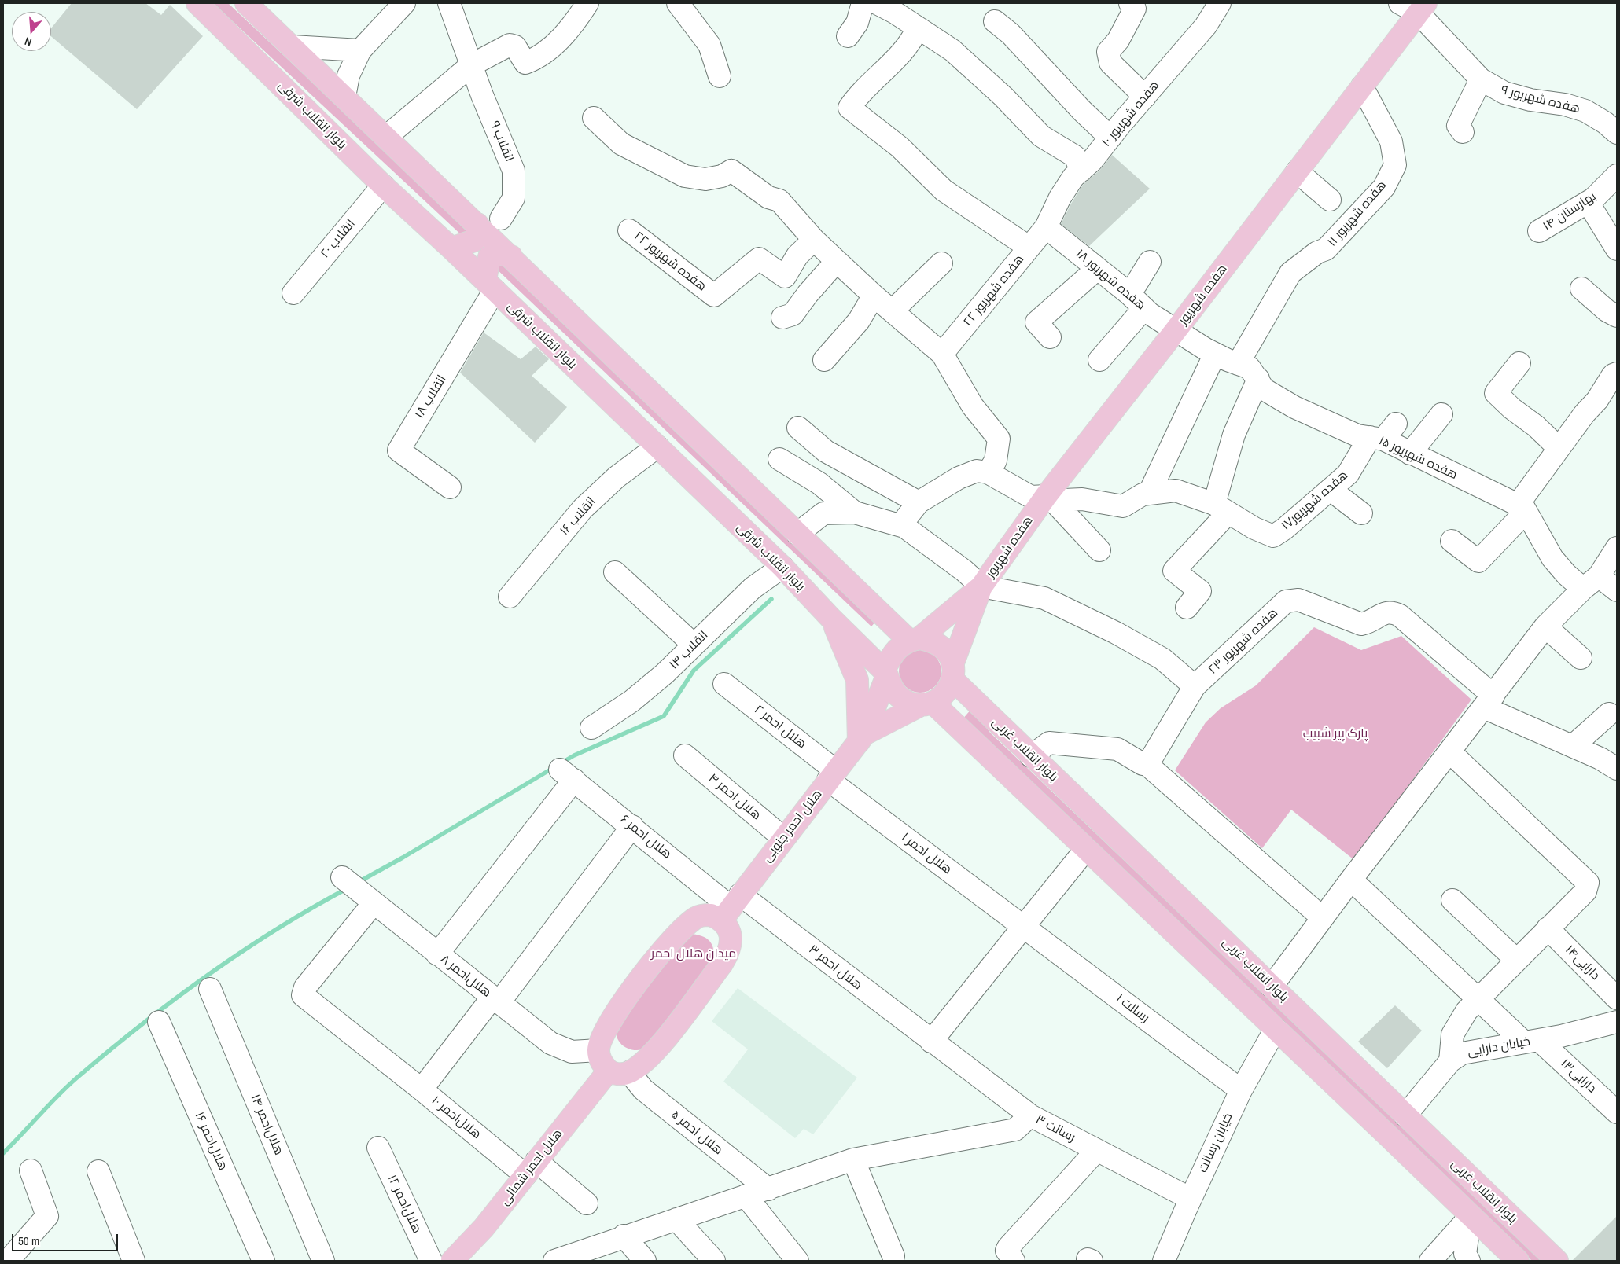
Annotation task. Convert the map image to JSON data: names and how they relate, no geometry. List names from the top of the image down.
{
  "streets": {
    "main road": [
      "بلوار انقلاب شرقی",
      "هفده شهریور",
      "بلوار انقلاب غربی",
      "هلال احمر جنوبی",
      "هلال احمر شمالی"
    ],
    "street": [
      "هفده شهریور ۹",
      "هفده شهریور ۱۰",
      "انقلاب ۹",
      "بهارستان ۱۴",
      "هفده شهریور ۱۱",
      "انقلاب ۲۰",
      "هفده شهریور ۲۲",
      "هفده شهریور ۱۸",
      "انقلاب ۱۸",
      "هفده شهریور ۱۵",
      "هفده شهریور۱۷",
      "انقلاب ۱۶",
      "هفده شهریور ۲۳",
      "انقلاب ۱۴",
      "هلال احمر ۲",
      "هلال احمر ۴",
      "هلال احمر ۶",
      "هلال احمر ۱",
      "دارایی۱۴",
      "هلال احمر ۳",
      "هلال‌احمر ۸",
      "رسالت ۱",
      "خیابان دارایی",
      "دارایی۱۳",
      "هلال‌احمر ۱۰",
      "هلال‌احمر ۱۴",
      "رسالت ۳",
      "هلال احمر ۵",
      "هلال‌احمر ۱۶",
      "خیابان رسالت",
      "هلال‌احمر ۱۲"
    ]
  },
  "crossings": [
    ["هفده شهریور ۹", "هفده شهریور"],
    ["هفده شهریور ۱۰", "هفده شهریور ۲۲"],
    ["هفده شهریور ۱۰", "هفده شهریور ۱۸"],
    ["بلوار انقلاب شرقی", "انقلاب ۲۰"],
    ["بلوار انقلاب شرقی", "هفده شهریور"],
    ["بلوار انقلاب شرقی", "انقلاب ۱۸"],
    ["بلوار انقلاب شرقی", "انقلاب ۱۶"],
    ["بلوار انقلاب شرقی", "انقلاب ۱۴"],
    ["بلوار انقلاب شرقی", "بلوار انقلاب غربی"],
    ["بلوار انقلاب شرقی", "هلال احمر جنوبی"],
    ["هفده شهریور ۱۱", "هفده شهریور"],
    ["هفده شهریور ۱۱", "هفده شهریور ۱۵"],
    ["هفده شهریور ۲۲", "هفده شهریور ۱۸"],
    ["هفده شهریور ۱۸", "هفده شهریور"],
    ["هفده شهریور ۱۸", "هفده شهریور ۱۵"],
    ["هفده شهریور", "هفده شهریور ۱۵"],
    ["هفده شهریور", "هفده شهریور۱۷"],
    ["هفده شهریور", "بلوار انقلاب غربی"],
    ["هفده شهریور", "هلال احمر جنوبی"],
    ["هفده شهریور ۱۵", "هفده شهریور۱۷"],
    ["هلال احمر ۲", "هلال احمر جنوبی"],
    ["هلال احمر ۲", "هلال احمر ۱"],
    ["بلوار انقلاب غربی", "هلال احمر جنوبی"],
    ["بلوار انقلاب غربی", "خیابان دارایی"],
    ["بلوار انقلاب غربی", "خیابان رسالت"],
    ["هلال احمر ۴", "هلال احمر جنوبی"],
    ["هلال احمر جنوبی", "هلال احمر ۶"],
    ["هلال احمر جنوبی", "هلال احمر ۱"],
    ["هلال احمر جنوبی", "هلال احمر ۳"],
    ["هلال احمر ۶", "هلال احمر ۳"],
    ["هلال احمر ۶", "هلال‌احمر ۸"],
    ["هلال احمر ۶", "هلال‌احمر ۱۰"],
    ["هلال احمر ۱", "رسالت ۱"],
    ["هلال احمر ۳", "رسالت ۳"],
    ["هلال‌احمر ۸", "هلال‌احمر ۱۰"],
    ["رسالت ۱", "خیابان رسالت"],
    ["خیابان دارایی", "دارایی۱۳"],
    ["هلال‌احمر ۱۰", "هلال احمر شمالی"],
    ["رسالت ۳", "خیابان رسالت"],
    ["هلال احمر ۵", "هلال احمر شمالی"]
  ],
  "parks": ["پارک پیر شبیب", "میدان هلال احمر"],
  "scale_bar": "50 m",
  "north": "bottom"
}
